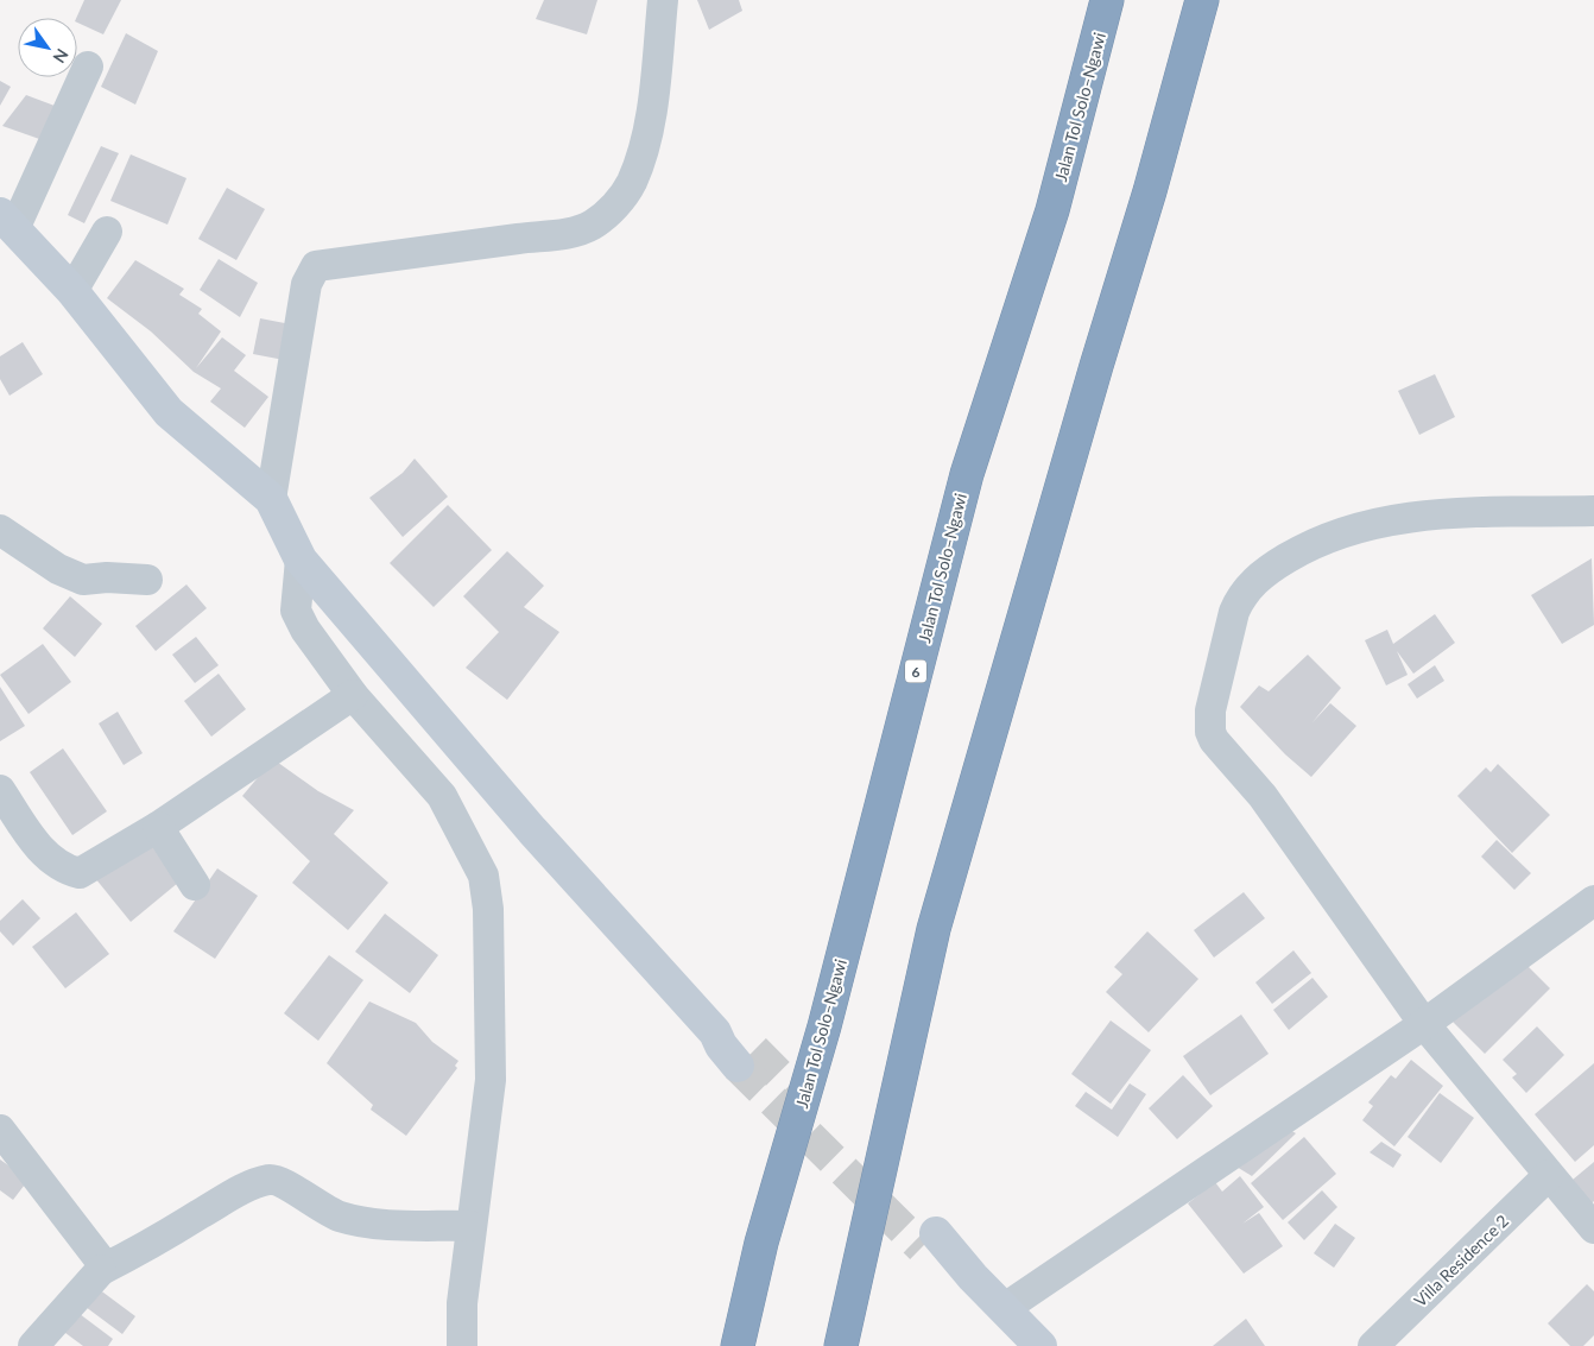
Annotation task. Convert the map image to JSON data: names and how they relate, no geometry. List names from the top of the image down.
{
  "streets": {
    "highway": ["Jalan Tol Solo–Ngawi", "6"],
    "street": ["Villa Residence 2"]
  },
  "north": "bottom right"
}
